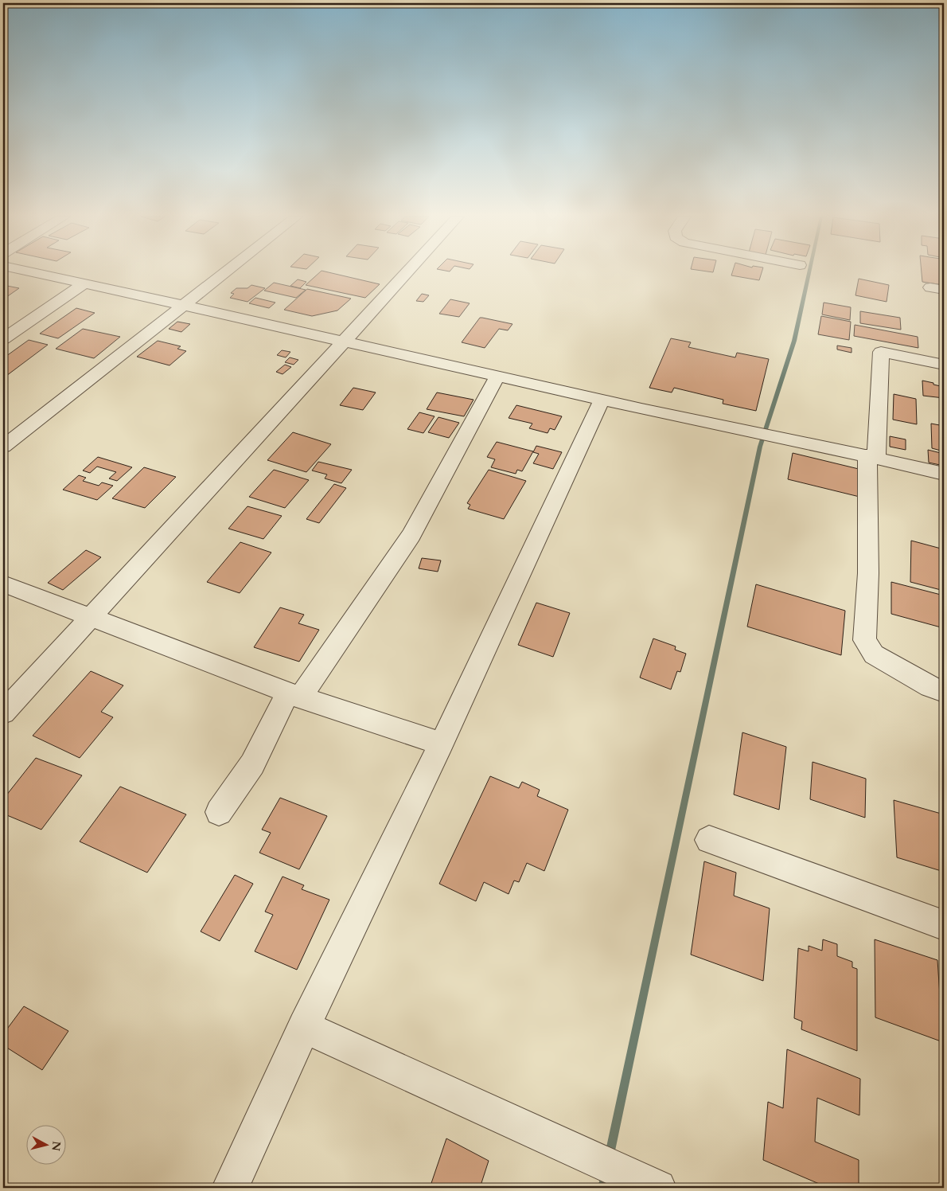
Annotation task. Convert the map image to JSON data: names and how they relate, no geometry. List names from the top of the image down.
{
  "north": "right"
}
